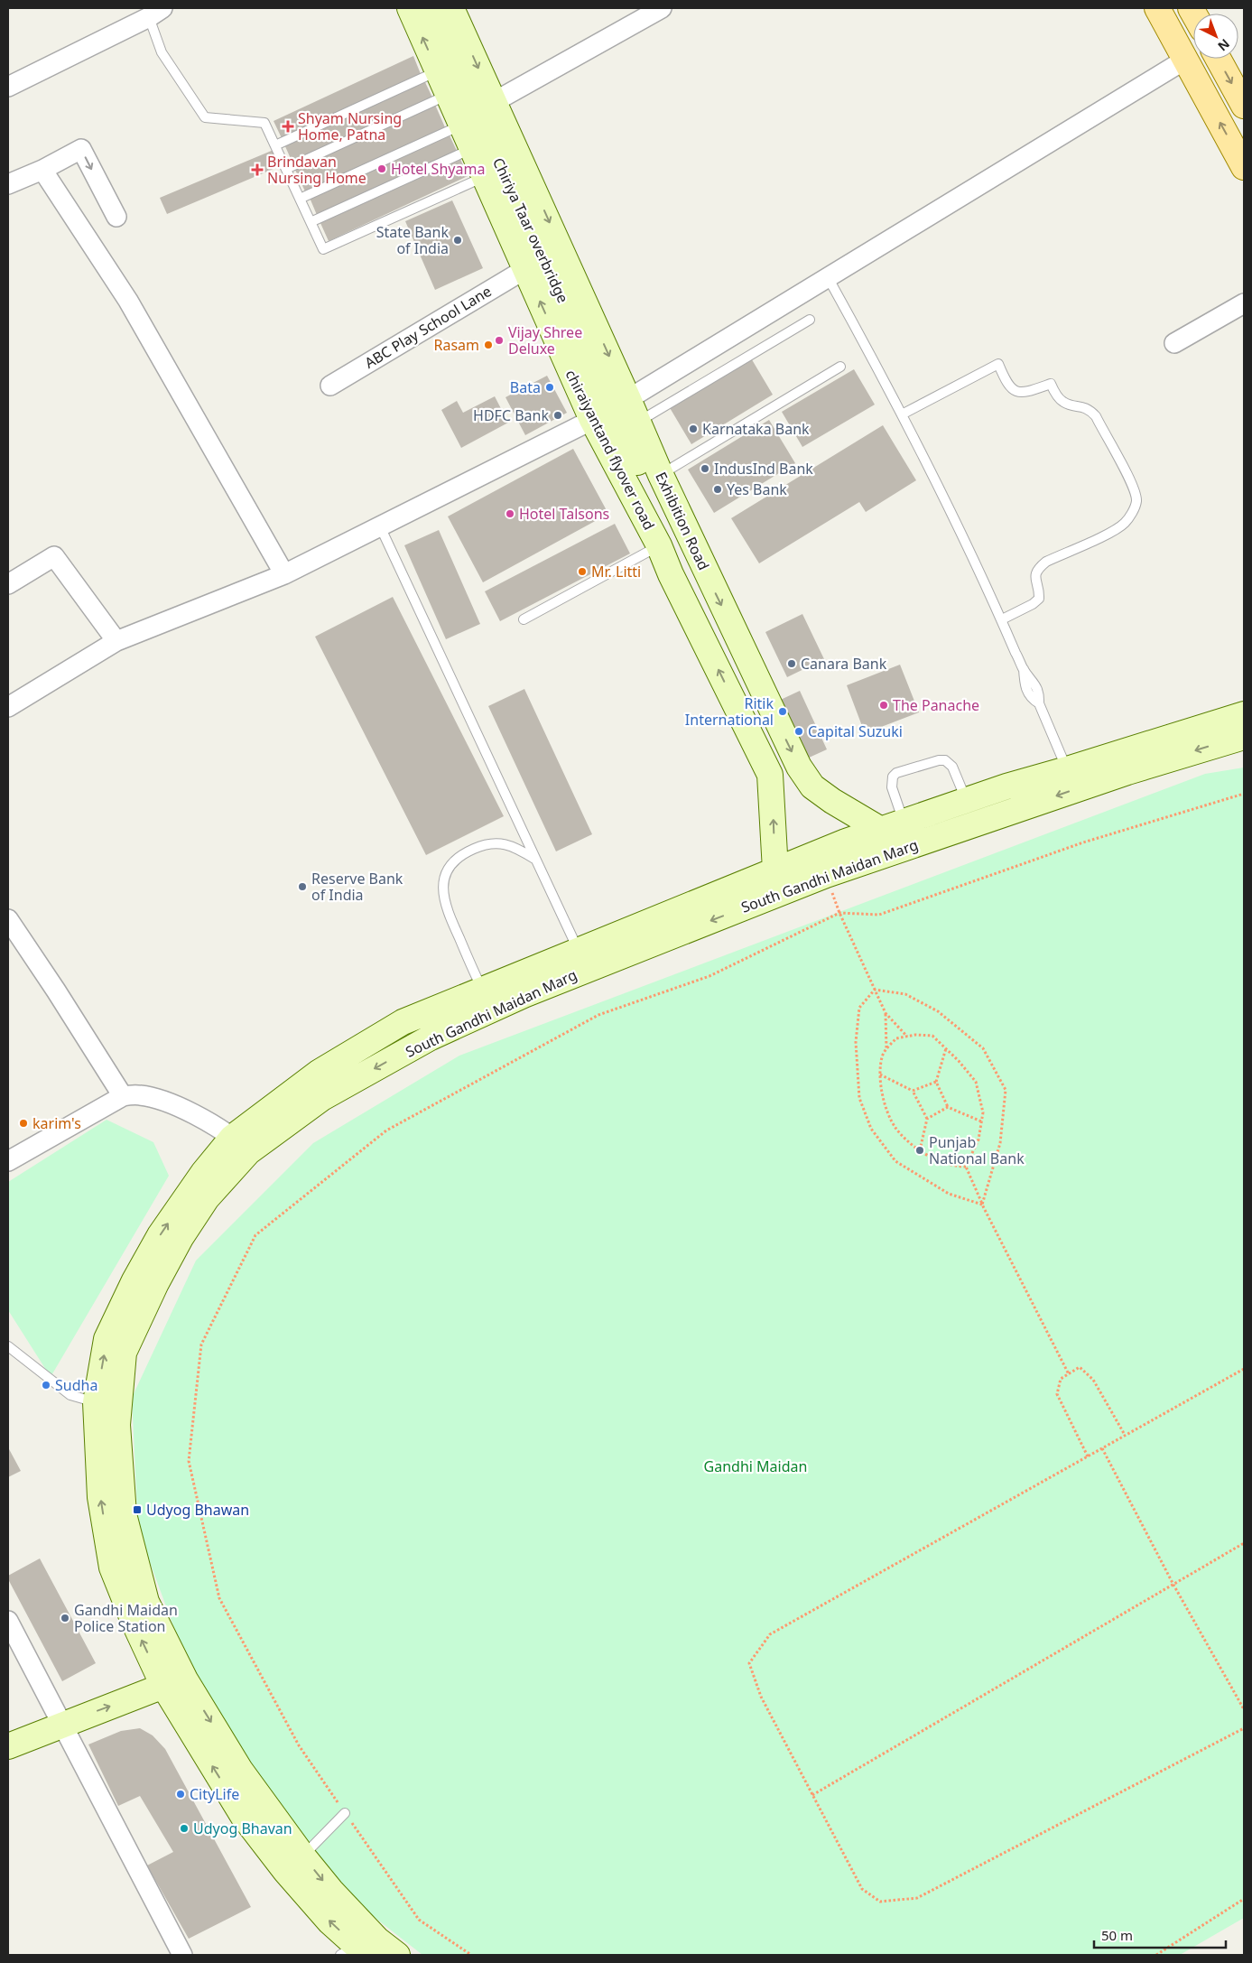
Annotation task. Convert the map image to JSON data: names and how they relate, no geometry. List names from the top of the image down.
{
  "streets": {
    "main road": [
      "Chiriya Taar overbridge",
      "chiraiyantand flyover road",
      "Exhibition Road",
      "South Gandhi Maidan Marg"
    ],
    "street": ["ABC Play School Lane"]
  },
  "crossings": [
    ["Chiriya Taar overbridge", "chiraiyantand flyover road"],
    ["ABC Play School Lane", "chiraiyantand flyover road"]
  ],
  "one_way": ["chiraiyantand flyover road", "Exhibition Road"],
  "parks": ["Gandhi Maidan"],
  "places": {
    "health": ["Shyam Nursing Home, Patna", "Brindavan Nursing Home"],
    "other": [
      "Hotel Shyama",
      "State Bank of India",
      "Vijay Shree Deluxe",
      "Rasam",
      "Bata",
      "HDFC Bank",
      "Karnataka Bank",
      "IndusInd Bank",
      "Yes Bank",
      "Hotel Talsons",
      "Mr. Litti",
      "Canara Bank",
      "The Panache",
      "Ritik International",
      "Capital Suzuki",
      "Reserve Bank of India",
      "karim's",
      "Punjab National Bank",
      "Sudha",
      "Gandhi Maidan Police Station",
      "CityLife",
      "Udyog Bhavan"
    ],
    "transit": ["Udyog Bhawan"]
  },
  "scale_bar": "50 m",
  "north": "bottom right"
}
